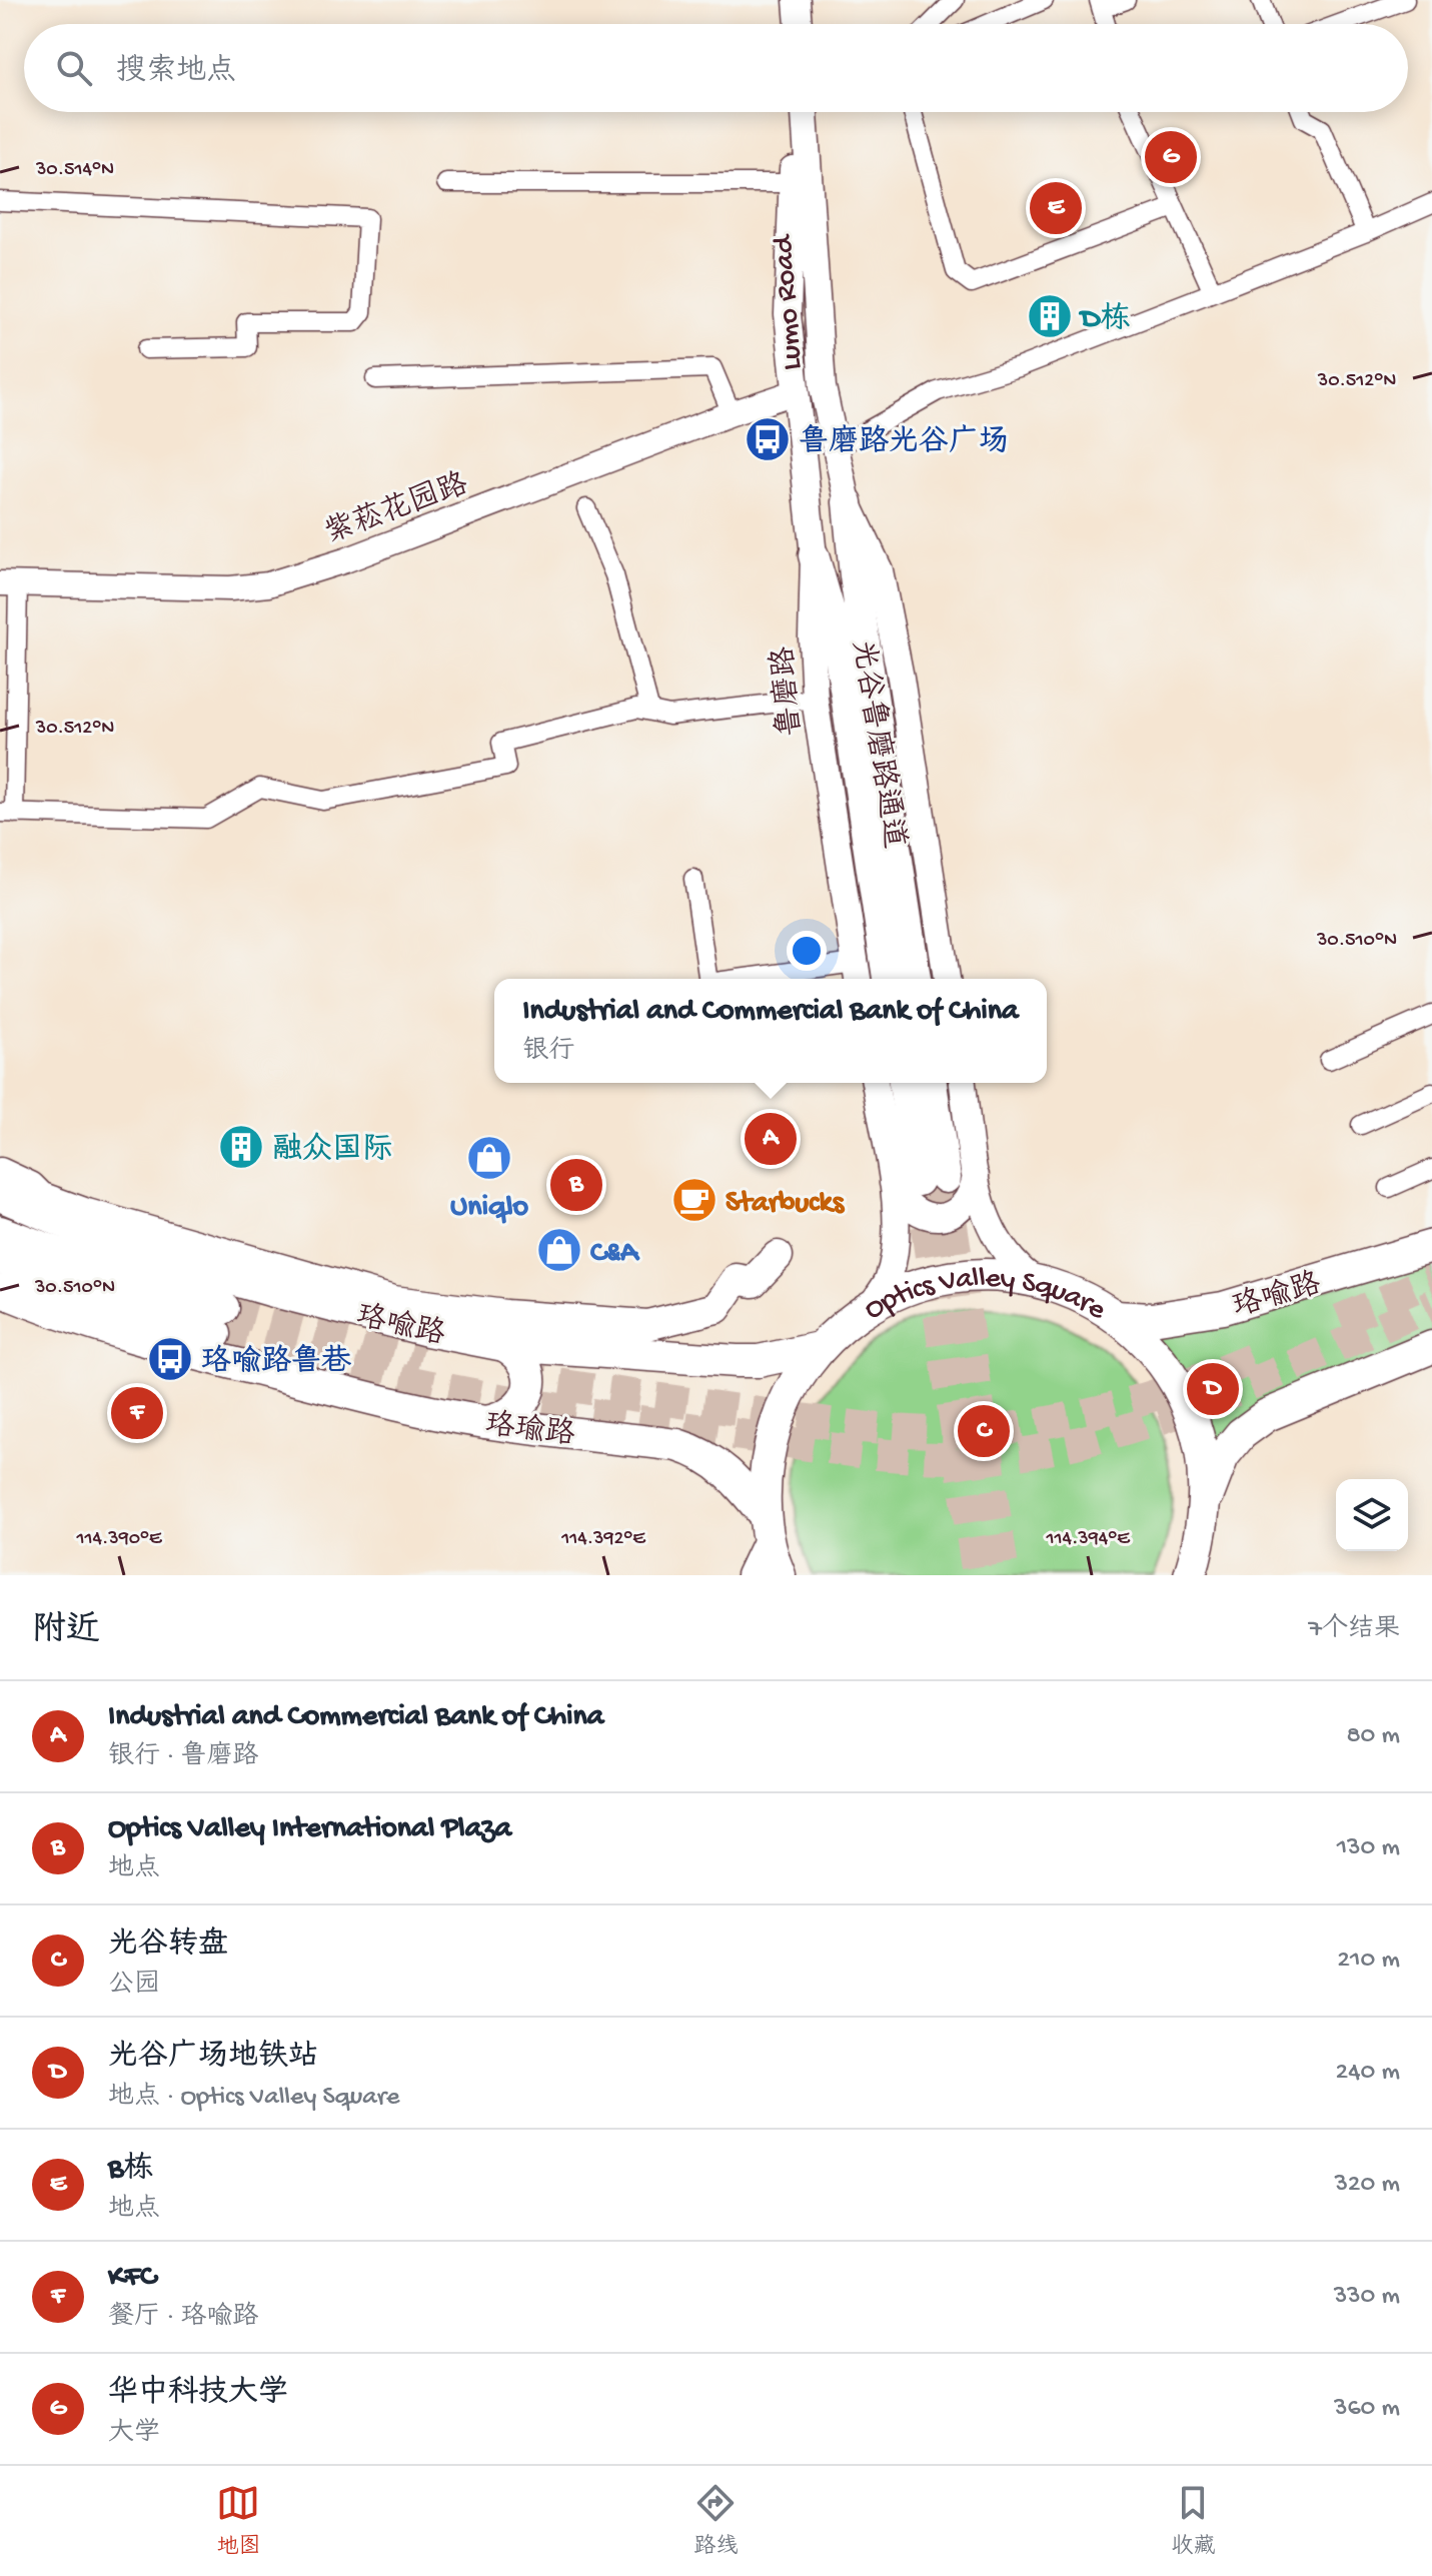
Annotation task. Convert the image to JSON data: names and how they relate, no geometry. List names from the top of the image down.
{
  "streets": {
    "highway": ["珞喻路", "Optics Valley Square", "珞瑜路"],
    "main road": ["Lumo Road", "鲁磨路", "光谷鲁磨路通道"],
    "street": ["紫菘花园路"]
  },
  "crossings": [
    ["Lumo Road", "紫菘花园路"],
    ["Lumo Road", "鲁磨路"],
    ["Lumo Road", "光谷鲁磨路通道"],
    ["紫菘花园路", "鲁磨路"],
    ["鲁磨路", "光谷鲁磨路通道"],
    ["珞喻路", "Optics Valley Square"],
    ["Optics Valley Square", "珞瑜路"]
  ],
  "places": {
    "building": ["D栋", "融众国际"],
    "bus stop": ["鲁磨路光谷广场", "珞喻路鲁巷"],
    "shop": ["Uniqlo", "C&A"],
    "cafe": ["Starbucks"]
  },
  "page": {
    "search": "搜索地点",
    "pins": [
      "G",
      "E",
      "A",
      "B",
      "D",
      "F",
      "C"
    ],
    "popup": ["Industrial and Commercial Bank of China", "银行"],
    "heading": ["附近", "7个结果"],
    "list": [
      {
        "mark": "A",
        "name": "Industrial and Commercial Bank of China",
        "note": "银行 · 鲁磨路",
        "value": "80 m"
      },
      {
        "mark": "B",
        "name": "Optics Valley International Plaza",
        "note": "地点",
        "value": "130 m"
      },
      {
        "mark": "C",
        "name": "光谷转盘",
        "note": "公园",
        "value": "210 m"
      },
      {
        "mark": "D",
        "name": "光谷广场地铁站",
        "note": "地点 · Optics Valley Square",
        "value": "240 m"
      },
      {
        "mark": "E",
        "name": "B栋",
        "note": "地点",
        "value": "320 m"
      },
      {
        "mark": "F",
        "name": "KFC",
        "note": "餐厅 · 珞喻路",
        "value": "330 m"
      },
      {
        "mark": "G",
        "name": "华中科技大学",
        "note": "大学",
        "value": "360 m"
      }
    ],
    "nav": ["地图", "路线", "收藏"]
  },
  "coordinates": [
    "30.514°N",
    "30.512°N",
    "30.510°N",
    "114.390°E",
    "114.392°E",
    "114.394°E"
  ]
}
